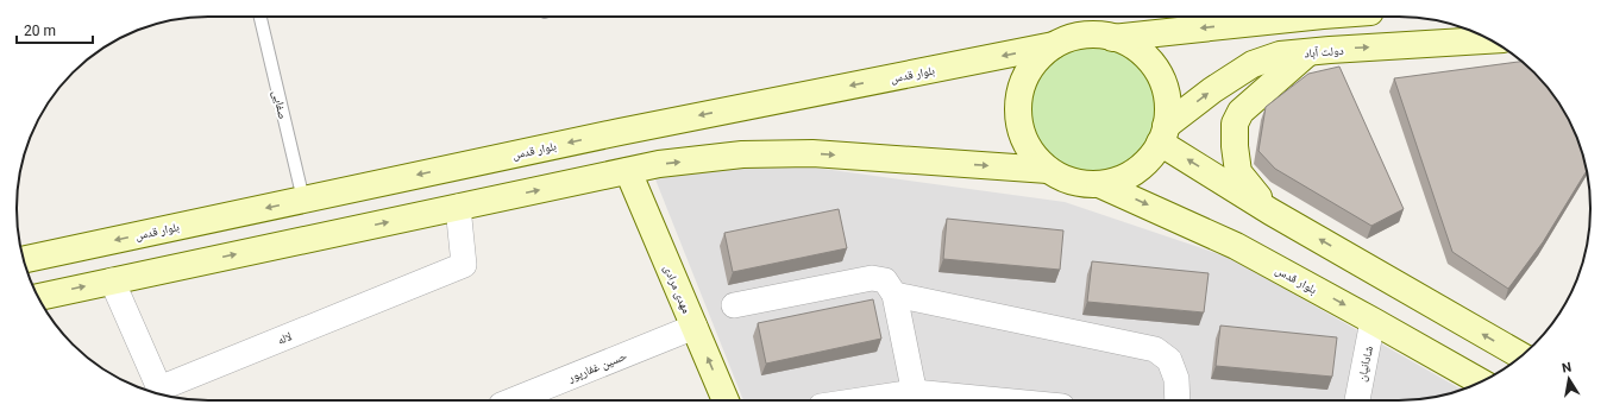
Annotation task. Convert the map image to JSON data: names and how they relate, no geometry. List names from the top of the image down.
{
  "streets": {
    "main road": ["دولت آباد", "بلوار قدس", "مهدی مرادی"],
    "street": ["لاله", "شادانیان", "حسین غفارپور"],
    "lane": ["صفایی"]
  },
  "crossings": [
    ["دولت آباد", "بلوار قدس"],
    ["بلوار قدس", "صفایی"],
    ["بلوار قدس", "شادانیان"],
    ["مهدی مرادی", "حسین غفارپور"]
  ],
  "scale_bar": "20 m",
  "north": "top"
}
